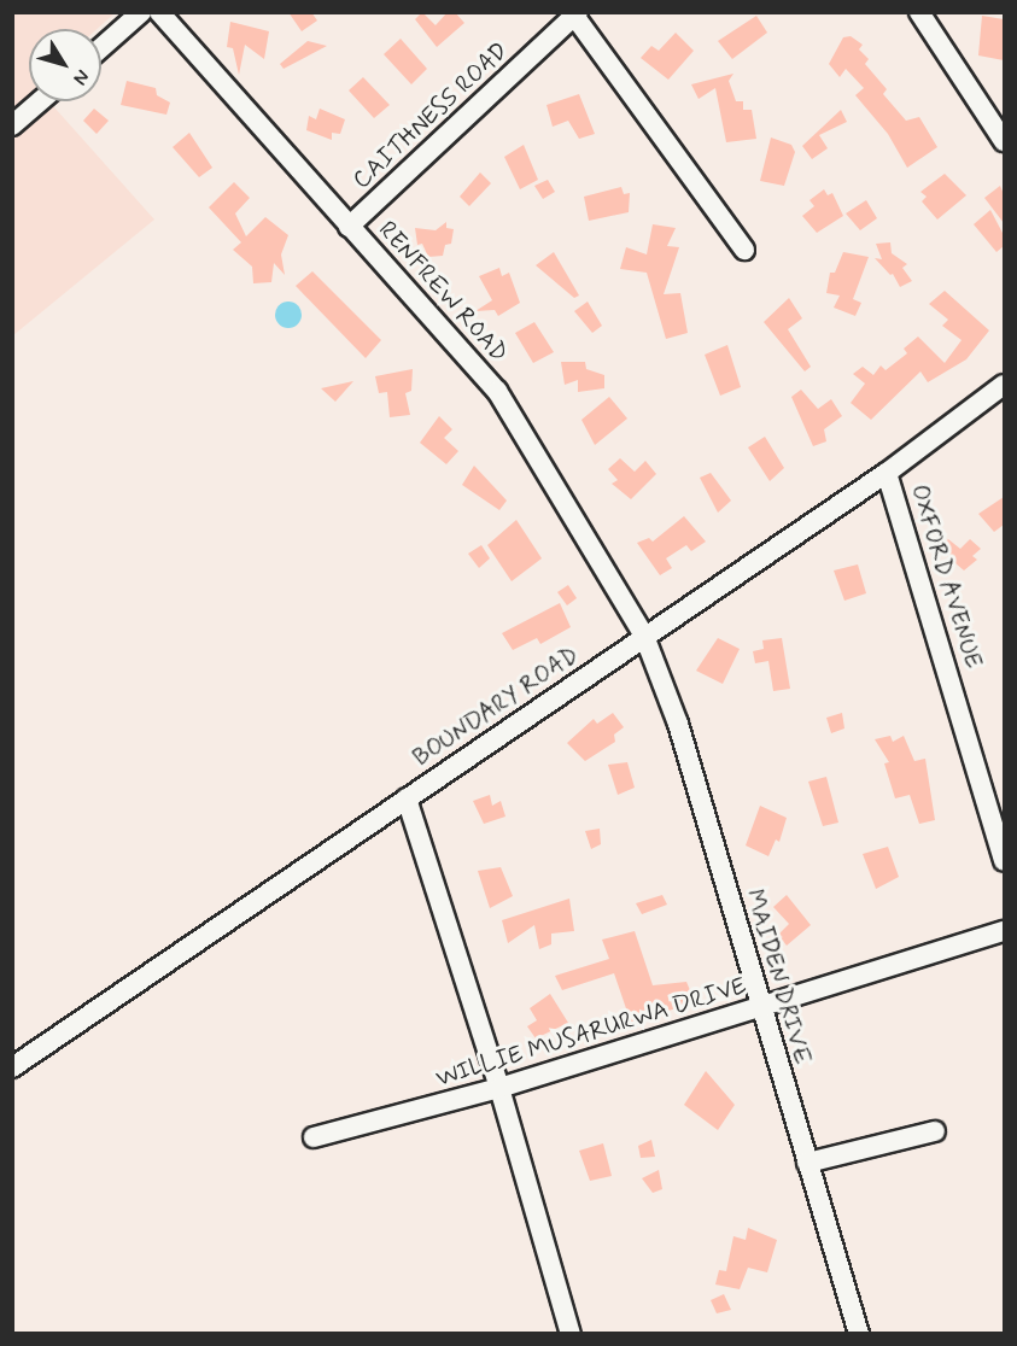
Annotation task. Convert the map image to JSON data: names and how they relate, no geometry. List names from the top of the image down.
{
  "streets": {
    "street": [
      "CAITHNESS ROAD",
      "RENFREW ROAD",
      "OXFORD AVENUE",
      "BOUNDARY ROAD",
      "MAIDEN DRIVE",
      "WILLIE MUSARURWA DRIVE"
    ]
  },
  "crossings": [
    ["CAITHNESS ROAD", "RENFREW ROAD"],
    ["RENFREW ROAD", "BOUNDARY ROAD"],
    ["RENFREW ROAD", "MAIDEN DRIVE"],
    ["OXFORD AVENUE", "BOUNDARY ROAD"],
    ["BOUNDARY ROAD", "MAIDEN DRIVE"],
    ["MAIDEN DRIVE", "WILLIE MUSARURWA DRIVE"]
  ],
  "north": "bottom right"
}
